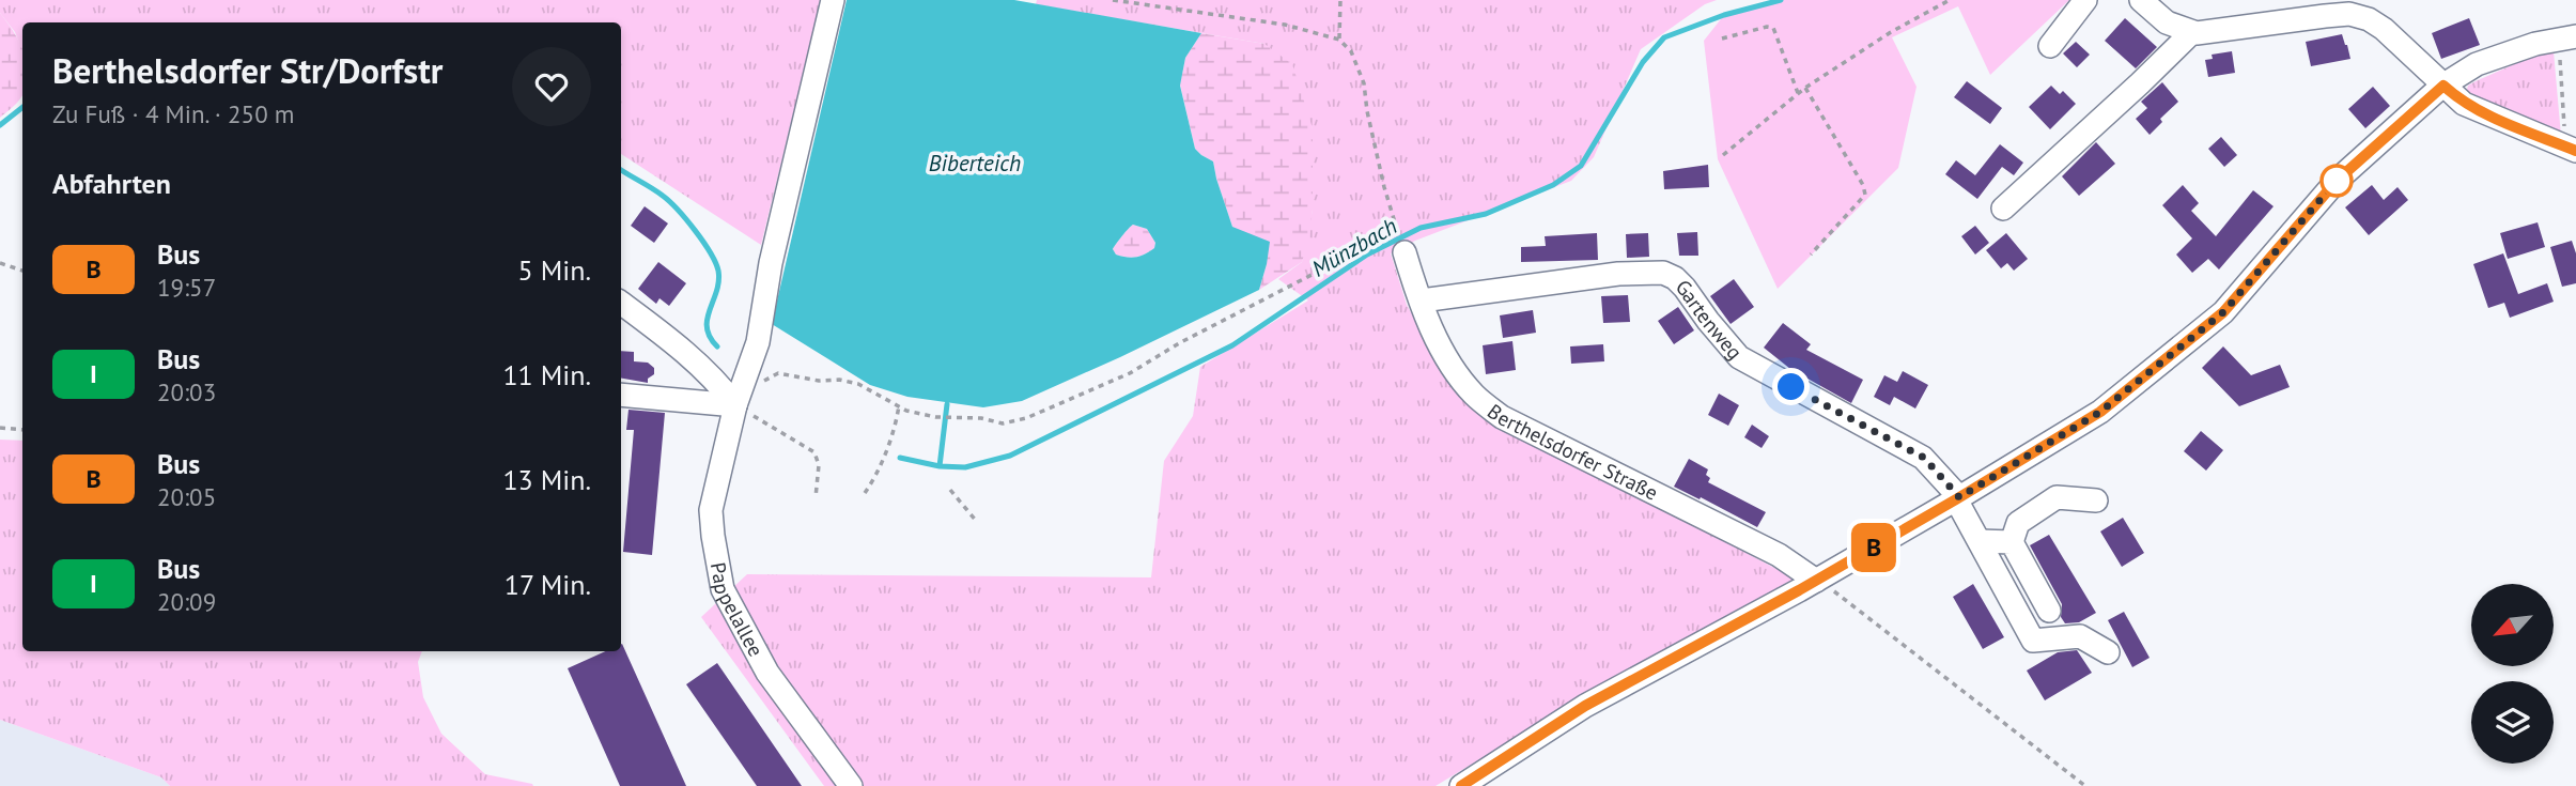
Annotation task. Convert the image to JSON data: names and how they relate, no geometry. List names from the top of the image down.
{
  "streets": {
    "street": ["Gartenweg", "Berthelsdorfer Straße", "Pappelallee"]
  },
  "crossings": [
    ["Gartenweg", "Berthelsdorfer Straße"]
  ],
  "water": ["Biberteich", "Münzbach"],
  "lines": ["bus line B"],
  "north": "bottom left",
  "page": {
    "on_map": "B",
    "heading": [
      ["Berthelsdorfer Str/Dorfstr", "Zu Fuß · 4 Min. · 250 m"],
      "Abfahrten"
    ],
    "list": [
      {
        "mark": "B",
        "name": "Bus",
        "note": "19:57",
        "value": "5 Min."
      },
      {
        "mark": "I",
        "name": "Bus",
        "note": "20:03",
        "value": "11 Min."
      },
      {
        "mark": "B",
        "name": "Bus",
        "note": "20:05",
        "value": "13 Min."
      },
      {
        "mark": "I",
        "name": "Bus",
        "note": "20:09",
        "value": "17 Min."
      }
    ]
  }
}
